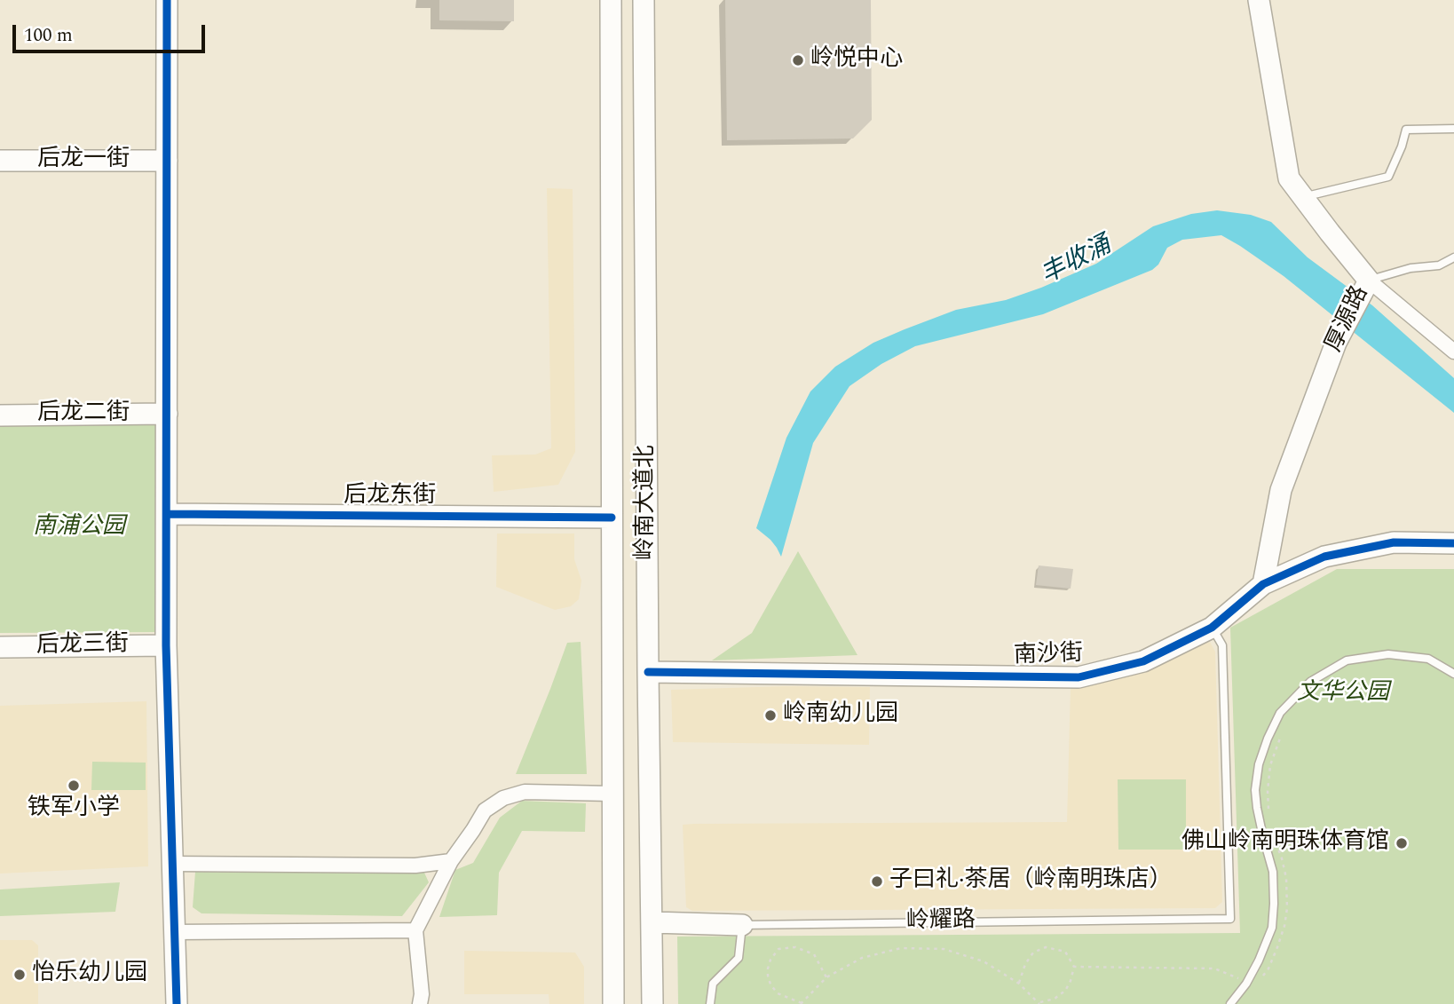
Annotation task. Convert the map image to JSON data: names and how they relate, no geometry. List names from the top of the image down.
{
  "streets": {
    "street": [
      "后龙一街",
      "厚源路",
      "后龙二街",
      "后龙东街",
      "岭南大道北",
      "后龙三街",
      "南沙街",
      "岭耀路"
    ]
  },
  "crossings": [
    ["厚源路", "南沙街"],
    ["后龙东街", "岭南大道北"],
    ["岭南大道北", "南沙街"],
    ["岭南大道北", "岭耀路"],
    ["南沙街", "岭耀路"]
  ],
  "water": ["丰收涌"],
  "parks": ["南浦公园", "文华公园"],
  "places": [
    "岭悦中心",
    "岭南幼儿园",
    "铁军小学",
    "佛山岭南明珠体育馆",
    "子曰礼·茶居（岭南明珠店）",
    "怡乐幼儿园"
  ],
  "scale_bar": "100 m"
}
